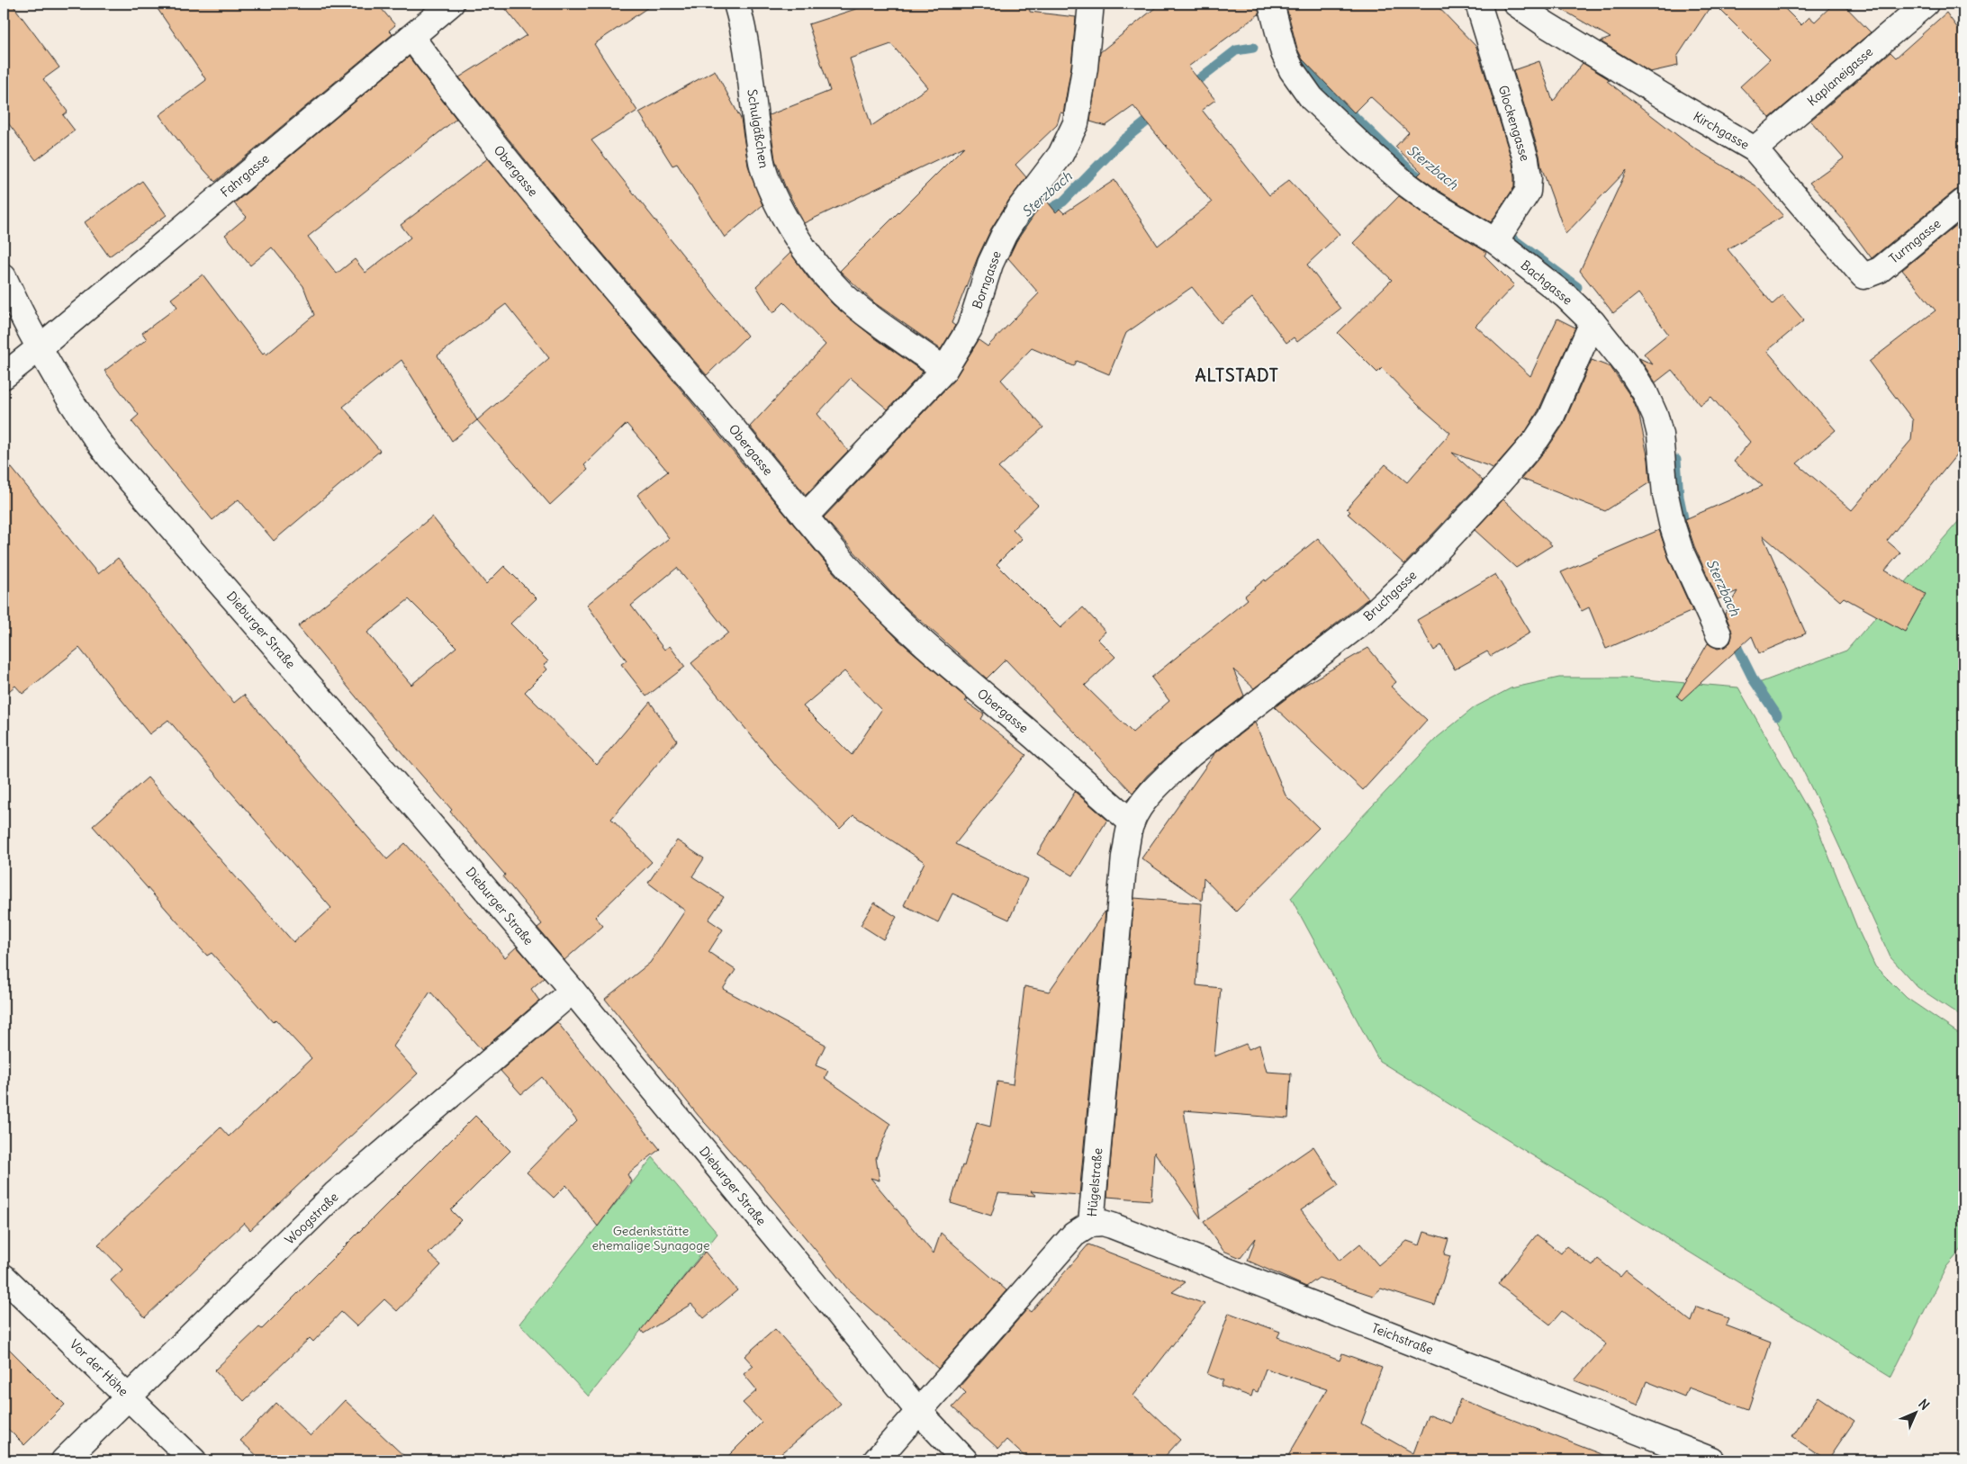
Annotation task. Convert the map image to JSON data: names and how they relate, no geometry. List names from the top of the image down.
{
  "streets": {
    "street": [
      "Kaplaneigasse",
      "Glockengasse",
      "Schulgäßchen",
      "Kirchgasse",
      "Obergasse",
      "Fahrgasse",
      "Turmgasse",
      "Borngasse",
      "Bachgasse",
      "Bruchgasse",
      "Dieburger Straße",
      "Hügelstraße",
      "Woogstraße",
      "Teichstraße",
      "Vor der Höhe"
    ]
  },
  "crossings": [
    ["Kaplaneigasse", "Kirchgasse"],
    ["Glockengasse", "Bachgasse"],
    ["Schulgäßchen", "Borngasse"],
    ["Kirchgasse", "Turmgasse"],
    ["Obergasse", "Fahrgasse"],
    ["Obergasse", "Borngasse"],
    ["Obergasse", "Bruchgasse"],
    ["Obergasse", "Hügelstraße"],
    ["Fahrgasse", "Dieburger Straße"],
    ["Bachgasse", "Bruchgasse"],
    ["Bruchgasse", "Hügelstraße"],
    ["Dieburger Straße", "Hügelstraße"],
    ["Dieburger Straße", "Woogstraße"],
    ["Hügelstraße", "Teichstraße"],
    ["Woogstraße", "Vor der Höhe"]
  ],
  "districts": ["ALTSTADT"],
  "water": ["Sterzbach"],
  "parks": ["Gedenkstätte ehemalige Synagoge"],
  "north": "top right"
}
